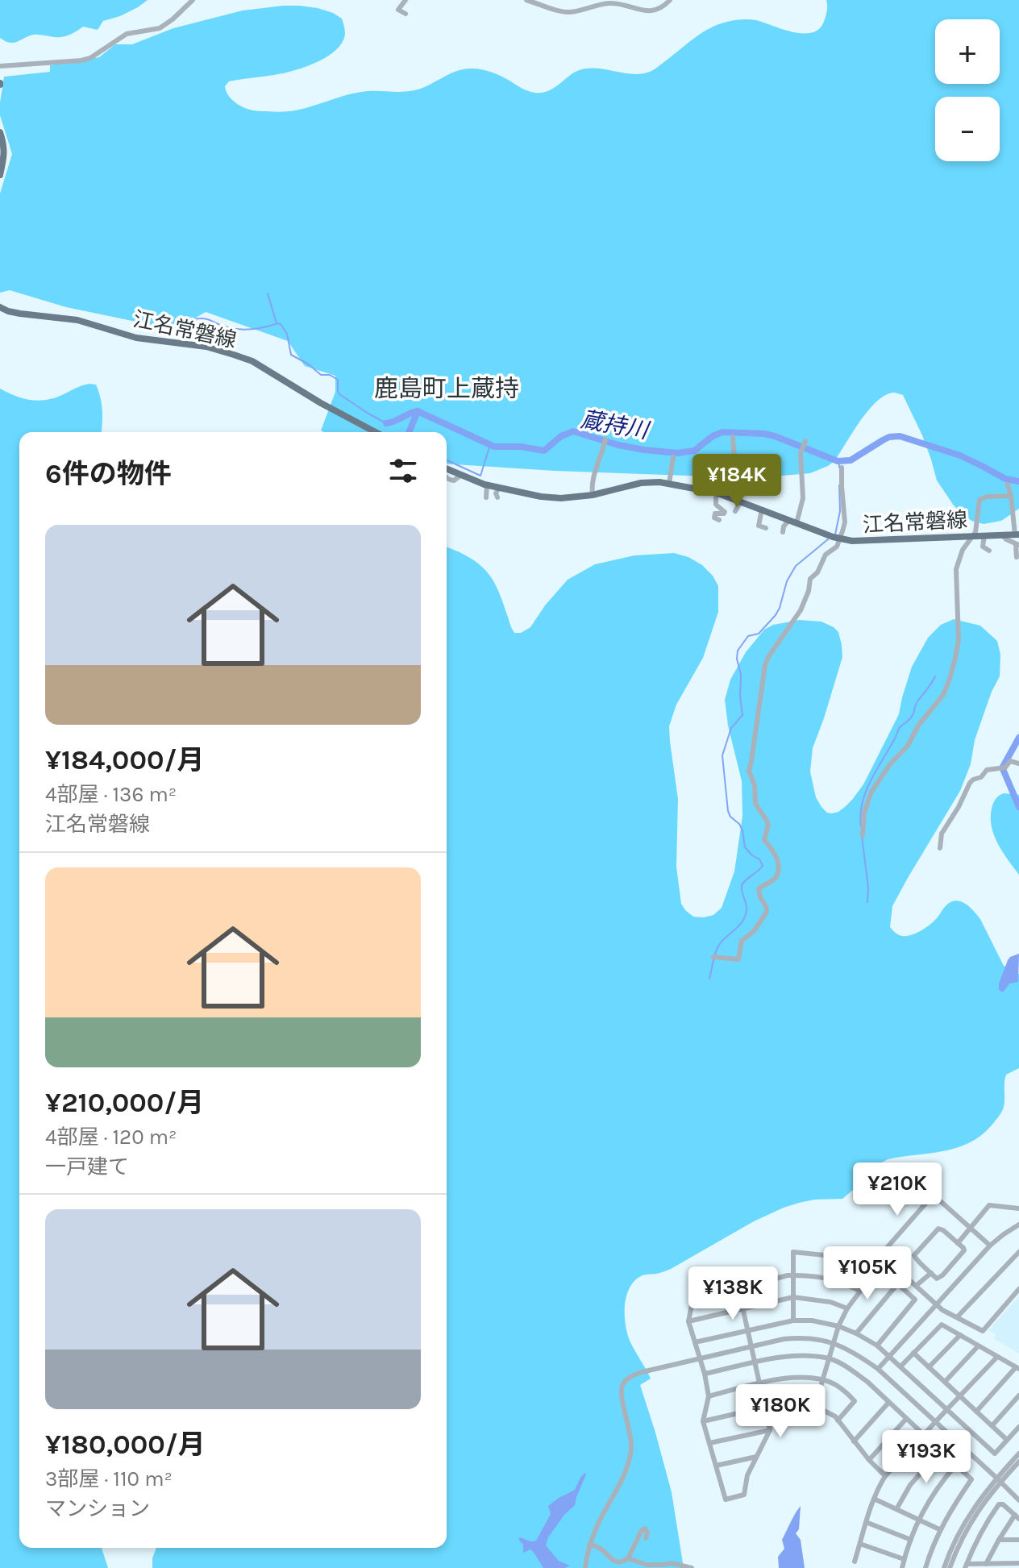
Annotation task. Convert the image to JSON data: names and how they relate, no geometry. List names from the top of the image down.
{
  "streets": {
    "main road": ["江名常磐線"]
  },
  "districts": ["鹿島町上蔵持"],
  "water": ["蔵持川"],
  "page": {
    "map_buttons": ["+", "−"],
    "heading": "6件の物件",
    "price": [
      "¥184K",
      "¥210K",
      "¥105K",
      "¥138K",
      "¥180K",
      "¥193K"
    ],
    "list": [
      {
        "name": "¥184,000/月",
        "note": "4部屋 · 136 m² · 江名常磐線"
      },
      {
        "name": "¥210,000/月",
        "note": "4部屋 · 120 m² · 一戸建て"
      },
      {
        "name": "¥180,000/月",
        "note": "3部屋 · 110 m² · マンション"
      }
    ]
  }
}
